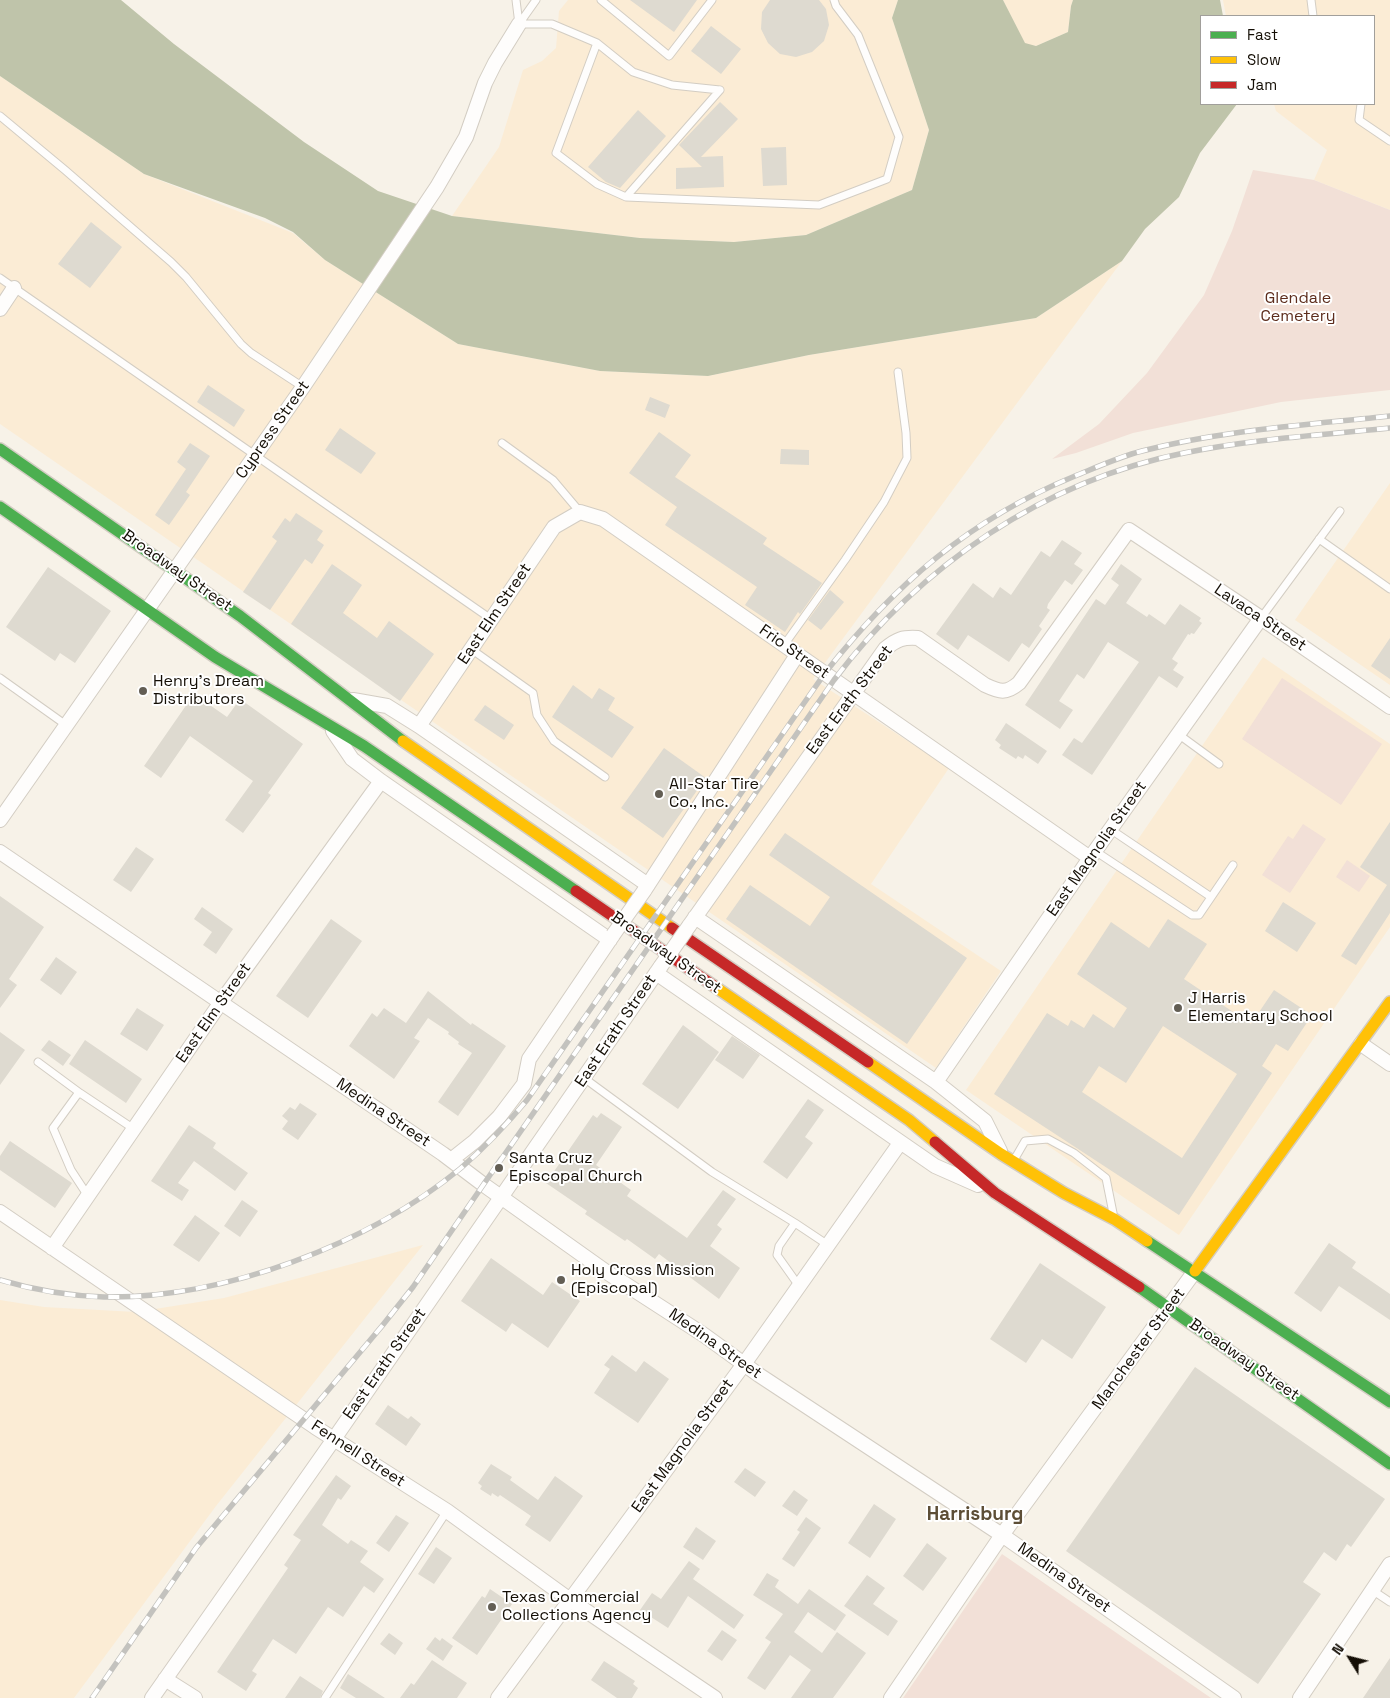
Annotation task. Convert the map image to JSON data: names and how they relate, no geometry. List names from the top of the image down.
{
  "streets": {
    "main road": ["Broadway Street", "Manchester Street"],
    "street": [
      "Cypress Street",
      "East Elm Street",
      "Lavaca Street",
      "Frio Street",
      "East Erath Street",
      "East Magnolia Street",
      "Medina Street",
      "Fennell Street"
    ]
  },
  "crossings": [
    ["Cypress Street", "Broadway Street"],
    ["Broadway Street", "East Elm Street"],
    ["Broadway Street", "East Erath Street"],
    ["Broadway Street", "East Magnolia Street"],
    ["Broadway Street", "Manchester Street"],
    ["East Elm Street", "Frio Street"],
    ["East Elm Street", "Medina Street"],
    ["East Elm Street", "Fennell Street"],
    ["Lavaca Street", "East Erath Street"],
    ["Lavaca Street", "East Magnolia Street"],
    ["Frio Street", "East Erath Street"],
    ["Frio Street", "East Magnolia Street"],
    ["East Erath Street", "Medina Street"],
    ["East Erath Street", "Fennell Street"],
    ["East Magnolia Street", "Medina Street"],
    ["East Magnolia Street", "Fennell Street"],
    ["Medina Street", "Manchester Street"]
  ],
  "districts": ["Harrisburg"],
  "parks": ["Glendale Cemetery"],
  "places": [
    "Henry's Dream Distributors",
    "All-Star Tire Co., Inc.",
    "J Harris Elementary School",
    "Santa Cruz Episcopal Church",
    "Holy Cross Mission (Episcopal)",
    "Texas Commercial Collections Agency"
  ],
  "legend": ["Fast", "Slow", "Jam"],
  "north": "top left"
}
